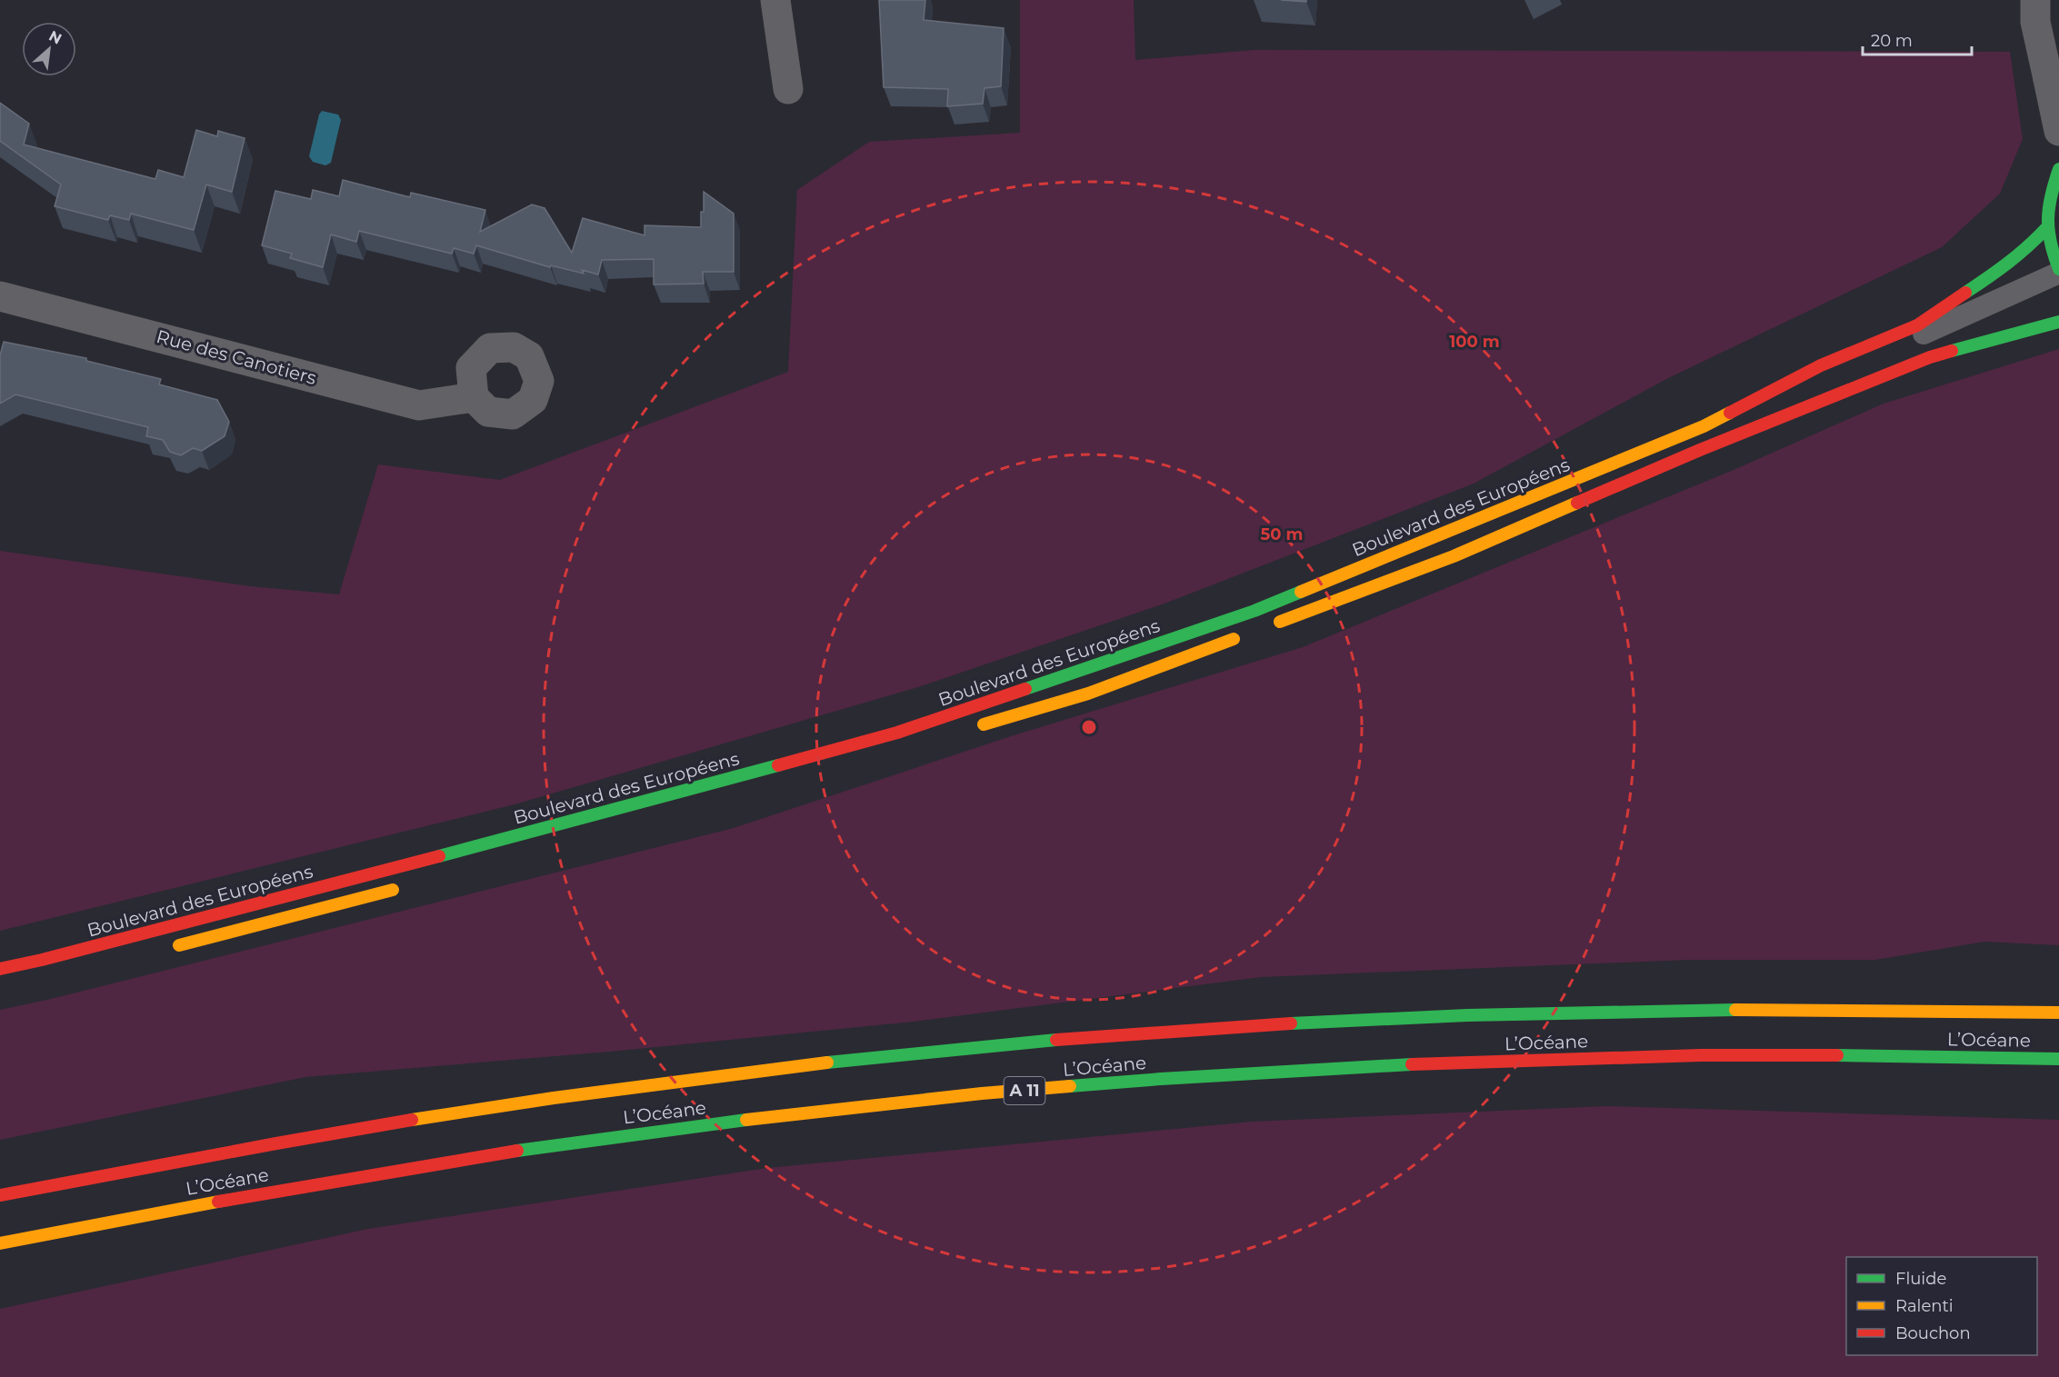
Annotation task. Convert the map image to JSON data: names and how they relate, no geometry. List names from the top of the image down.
{
  "streets": {
    "main road": ["Boulevard des Européens", "L’Océane", "A 11"],
    "street": ["Rue des Canotiers"]
  },
  "legend": ["Fluide", "Ralenti", "Bouchon"],
  "scale_bar": "20 m",
  "north": "top right",
  "rings": ["100 m", "50 m"]
}
